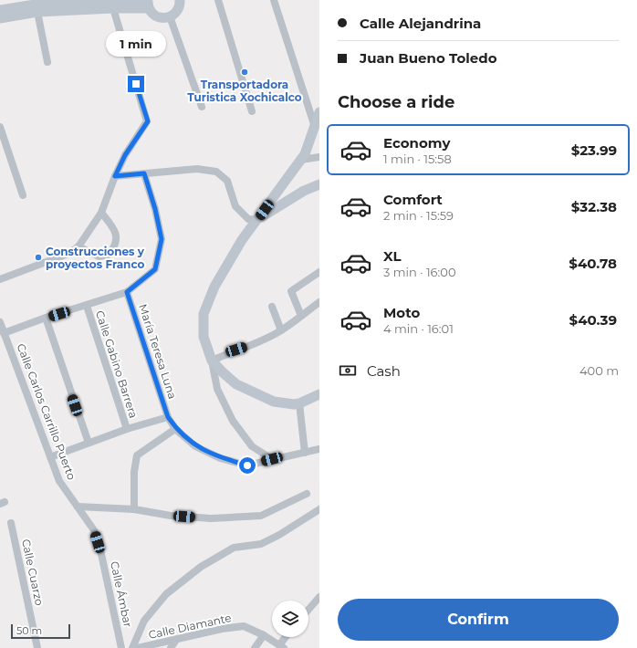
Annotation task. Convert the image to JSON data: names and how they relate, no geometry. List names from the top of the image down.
{
  "streets": {
    "street": [
      "María Teresa Luna",
      "Calle Gabino Barrera",
      "Calle Carlos Carrillo Puerto",
      "Calle Cuarzo",
      "Calle Ámbar",
      "Calle Diamante"
    ]
  },
  "crossings": [
    ["Calle Carlos Carrillo Puerto", "Calle Ámbar"]
  ],
  "places": ["Transportadora Turistica Xochicalco", "Construcciones y proyectos Franco"],
  "scale_bar": "50 m",
  "page": {
    "banner": ["Calle Alejandrina", "Juan Bueno Toledo"],
    "bubble": "1 min",
    "heading": "Choose a ride",
    "list": [
      {
        "name": "Economy",
        "note": "1 min · 15:58",
        "value": "$23.99"
      },
      {
        "name": "Comfort",
        "note": "2 min · 15:59",
        "value": "$32.38"
      },
      {
        "name": "XL",
        "note": "3 min · 16:00",
        "value": "$40.78"
      },
      {
        "name": "Moto",
        "note": "4 min · 16:01",
        "value": "$40.39"
      }
    ],
    "pay": ["Cash", "400 m"],
    "buttons": "Confirm",
    "scale": "50 m"
  }
}
